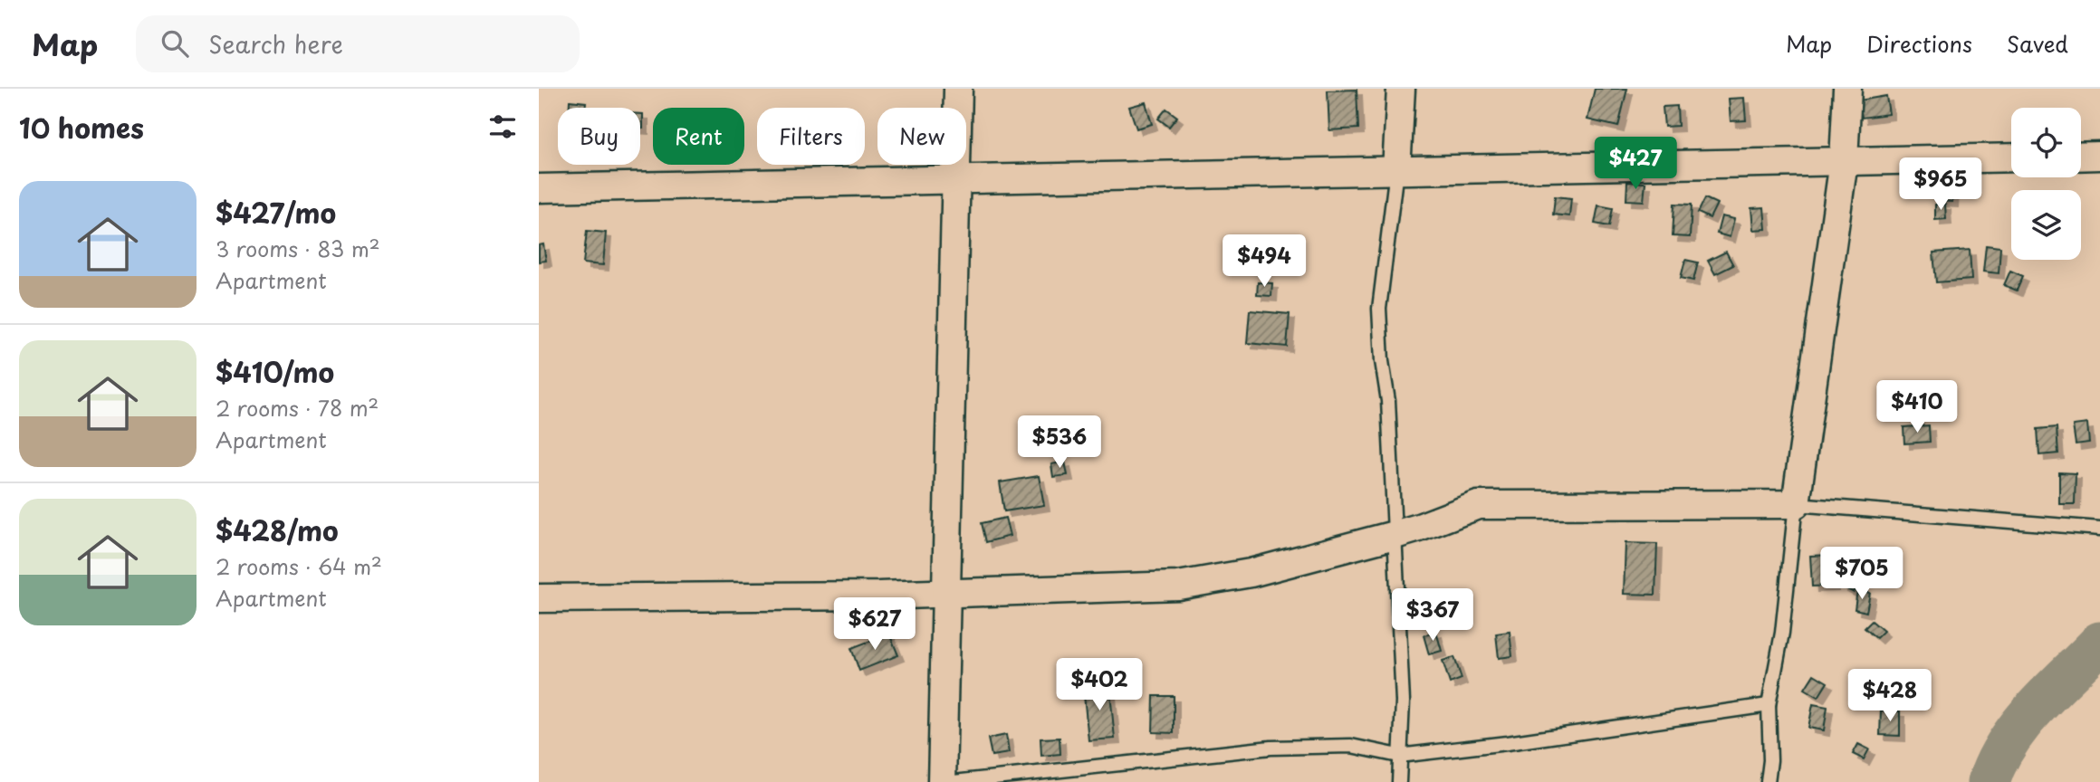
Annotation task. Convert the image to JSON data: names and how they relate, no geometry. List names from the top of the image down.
{
  "page": {
    "header": "Map",
    "search": "Search here",
    "nav": ["Map", "Directions", "Saved"],
    "heading": "10 homes",
    "chip": [
      "Buy",
      "Rent",
      "Filters",
      "New"
    ],
    "price": [
      "$427",
      "$965",
      "$494",
      "$410",
      "$536",
      "$705",
      "$367",
      "$627",
      "$402",
      "$428"
    ],
    "list": [
      {
        "name": "$427/mo",
        "note": "3 rooms · 83 m² · Apartment"
      },
      {
        "name": "$410/mo",
        "note": "2 rooms · 78 m² · Apartment"
      },
      {
        "name": "$428/mo",
        "note": "2 rooms · 64 m² · Apartment"
      }
    ]
  }
}
